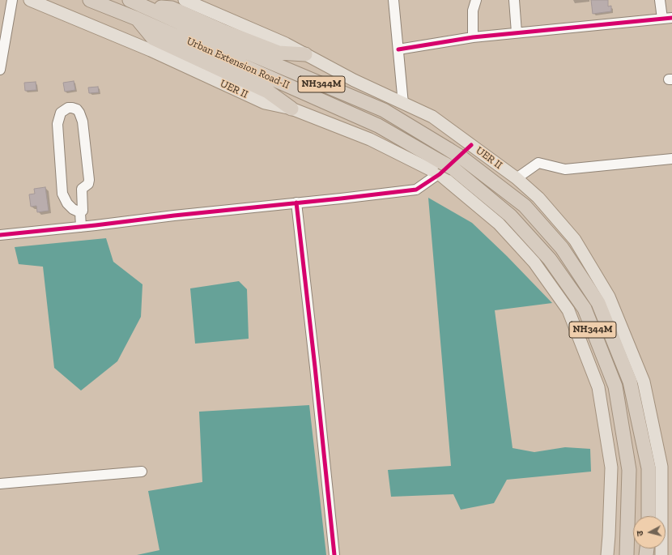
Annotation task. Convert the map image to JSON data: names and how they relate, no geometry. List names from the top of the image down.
{
  "streets": {
    "highway": ["Urban Extension Road-II", "NH344M"],
    "main road": ["UER II"]
  },
  "crossings": [
    ["Urban Extension Road-II", "UER II"]
  ],
  "north": "left"
}
